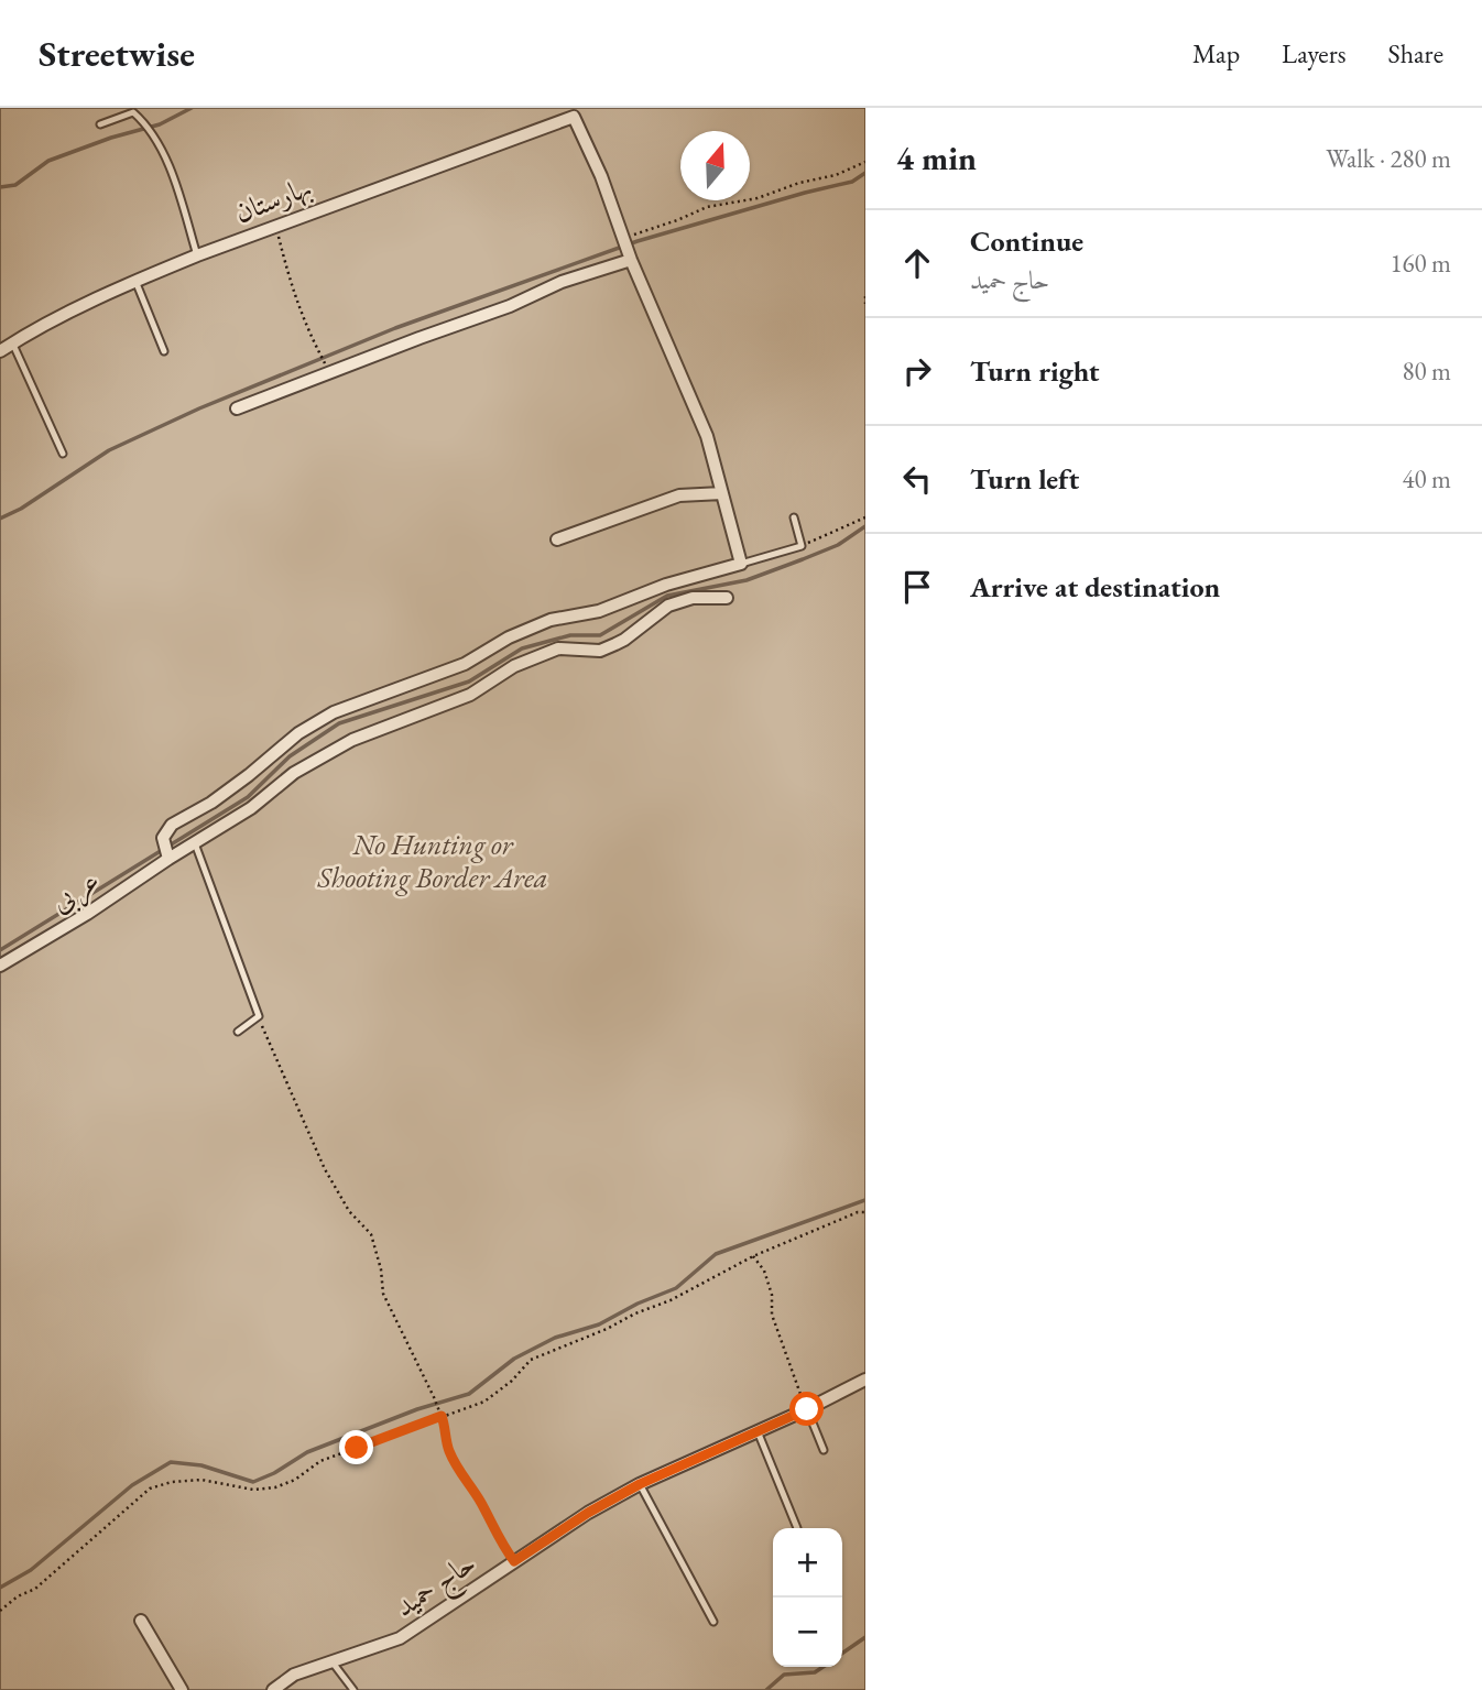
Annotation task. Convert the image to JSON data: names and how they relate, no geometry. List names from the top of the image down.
{
  "streets": {
    "street": ["بهارستان", "عربی", "حاج حمید"]
  },
  "parks": ["No Hunting or Shooting Border Area"],
  "north": "top",
  "page": {
    "header": "Streetwise",
    "nav": ["Map", "Layers", "Share"],
    "heading": ["4 min", "Walk · 280 m"],
    "list": [
      ["Continue", "حاج حمید", "160 m"],
      ["Turn right", "80 m"],
      ["Turn left", "40 m"],
      "Arrive at destination"
    ],
    "map_buttons": ["+", "−"]
  }
}
